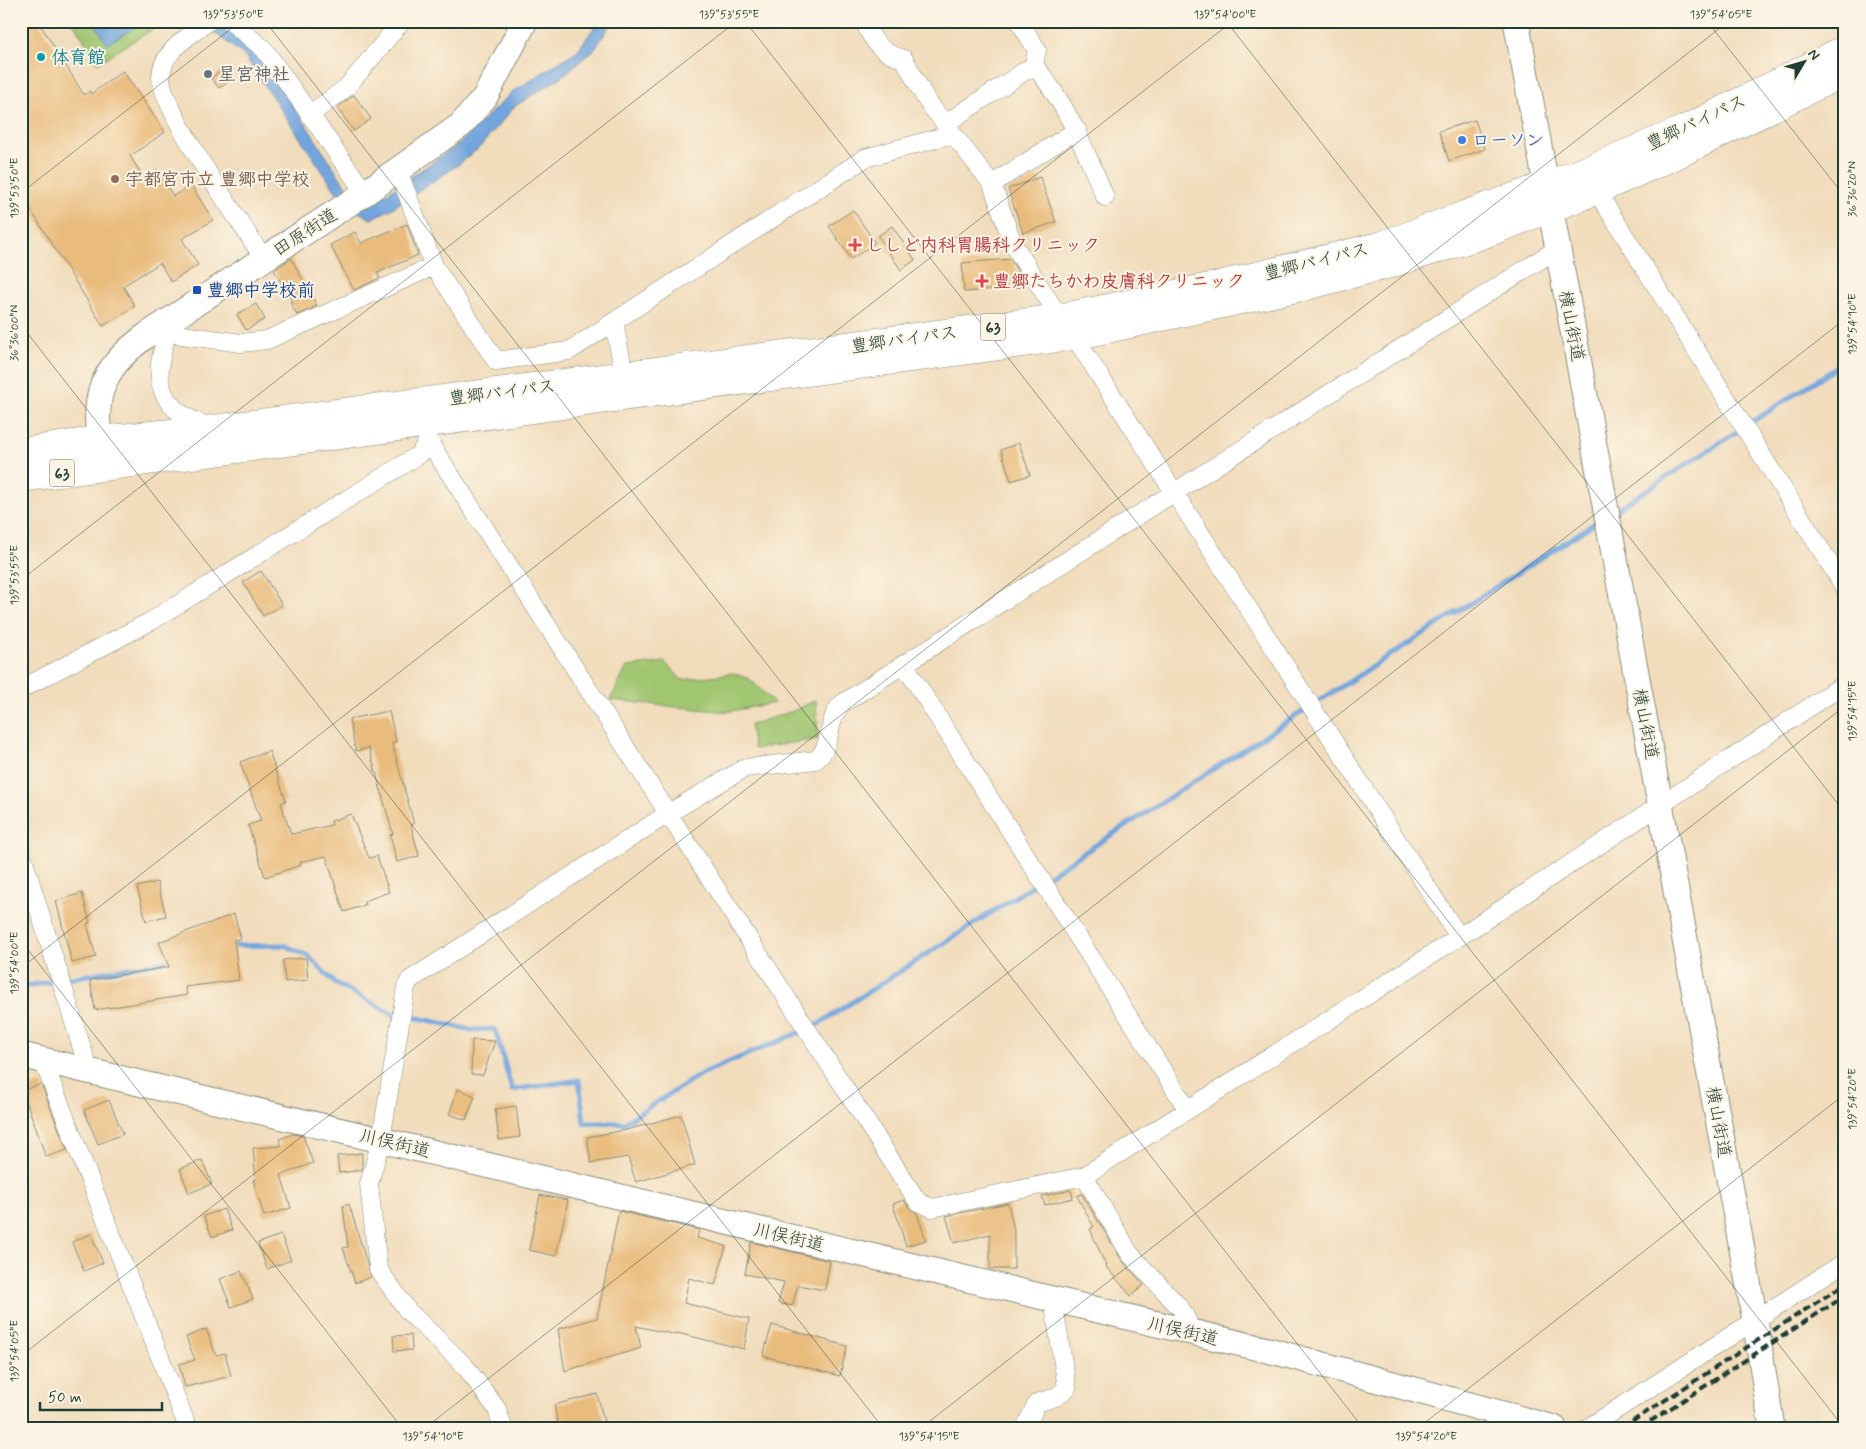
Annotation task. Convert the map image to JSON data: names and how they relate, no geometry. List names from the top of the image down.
{
  "streets": {
    "main road": ["豊郷バイパス", "63"],
    "street": ["田原街道", "横山街道", "川俣街道"]
  },
  "crossings": [
    ["豊郷バイパス", "田原街道"],
    ["豊郷バイパス", "横山街道"],
    ["豊郷バイパス", "63"],
    ["田原街道", "63"]
  ],
  "places": {
    "other": [
      "体育館",
      "星宮神社",
      "ローソン",
      "宇都宮市立 豊郷中学校"
    ],
    "health": ["ししど内科胃腸科クリニック", "豊郷たちかわ皮膚科クリニック"],
    "transit": ["豊郷中学校前"]
  },
  "scale_bar": "50 m",
  "north": "top right",
  "coordinates": [
    "139°53'50\"E",
    "139°53'55\"E",
    "139°54'00\"E",
    "139°54'05\"E",
    "36°36'20\"N",
    "139°54'10\"E",
    "36°36'00\"N",
    "139°54'15\"E",
    "139°54'20\"E"
  ]
}
